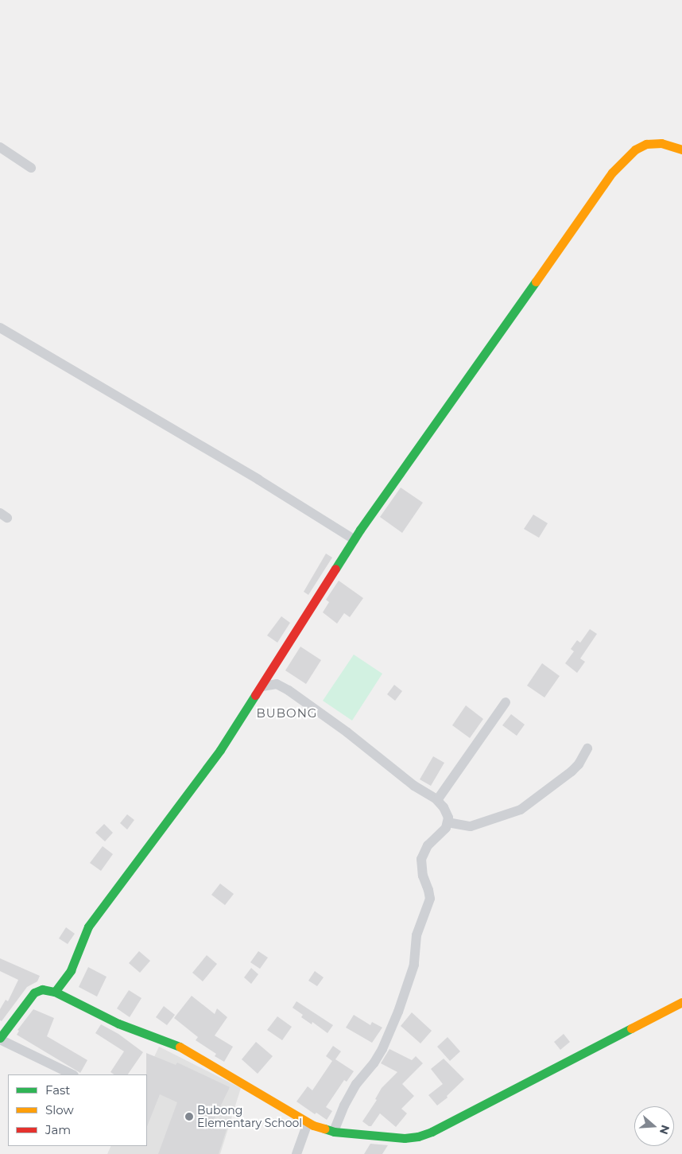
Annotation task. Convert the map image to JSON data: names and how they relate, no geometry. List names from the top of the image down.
{
  "districts": ["BUBONG"],
  "places": ["Bubong Elementary School"],
  "legend": ["Fast", "Slow", "Jam"],
  "north": "right"
}
